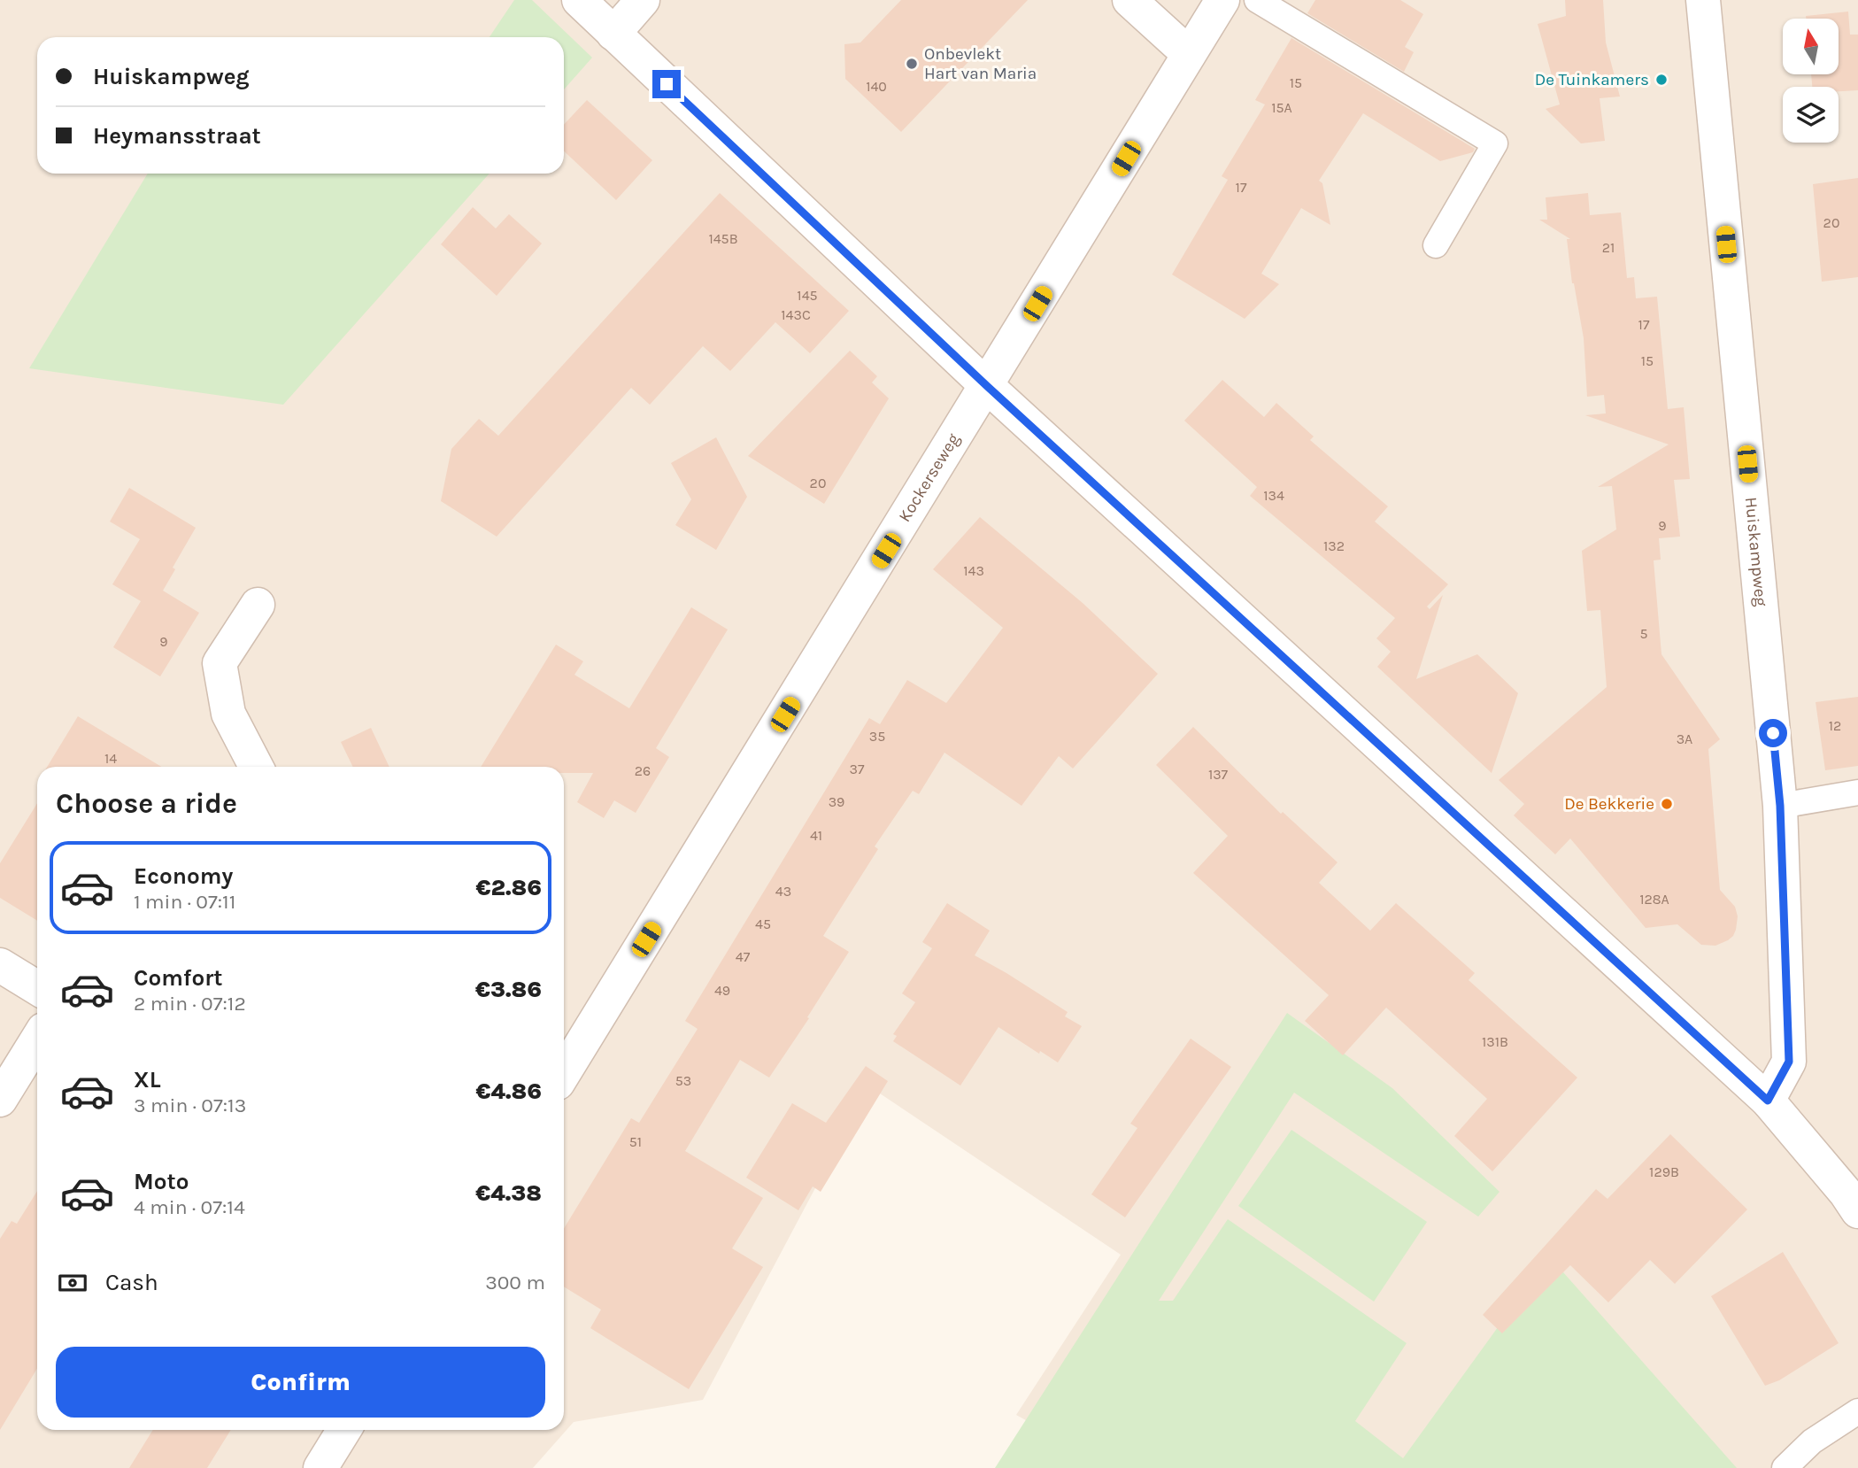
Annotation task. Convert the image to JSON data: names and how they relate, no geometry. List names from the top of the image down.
{
  "streets": {
    "street": ["Kockerseweg", "Huiskampweg"]
  },
  "places": ["Onbevlekt Hart van Maria", "De Tuinkamers", "De Bekkerie"],
  "house_numbers": [
    "15",
    "140",
    "15A",
    "17",
    "20",
    "145B",
    "21",
    "145",
    "143C",
    "17",
    "15",
    "20",
    "134",
    "9",
    "132",
    "143",
    "5",
    "9",
    "12",
    "35",
    "3A",
    "14",
    "37",
    "26",
    "137",
    "39",
    "41",
    "43",
    "128A",
    "45",
    "47",
    "49",
    "131B",
    "53",
    "51",
    "129B"
  ],
  "north": "top",
  "page": {
    "banner": ["Huiskampweg", "Heymansstraat"],
    "heading": "Choose a ride",
    "list": [
      {
        "name": "Economy",
        "note": "1 min · 07:11",
        "value": "€2.86"
      },
      {
        "name": "Comfort",
        "note": "2 min · 07:12",
        "value": "€3.86"
      },
      {
        "name": "XL",
        "note": "3 min · 07:13",
        "value": "€4.86"
      },
      {
        "name": "Moto",
        "note": "4 min · 07:14",
        "value": "€4.38"
      }
    ],
    "pay": ["Cash", "300 m"],
    "buttons": "Confirm"
  }
}
